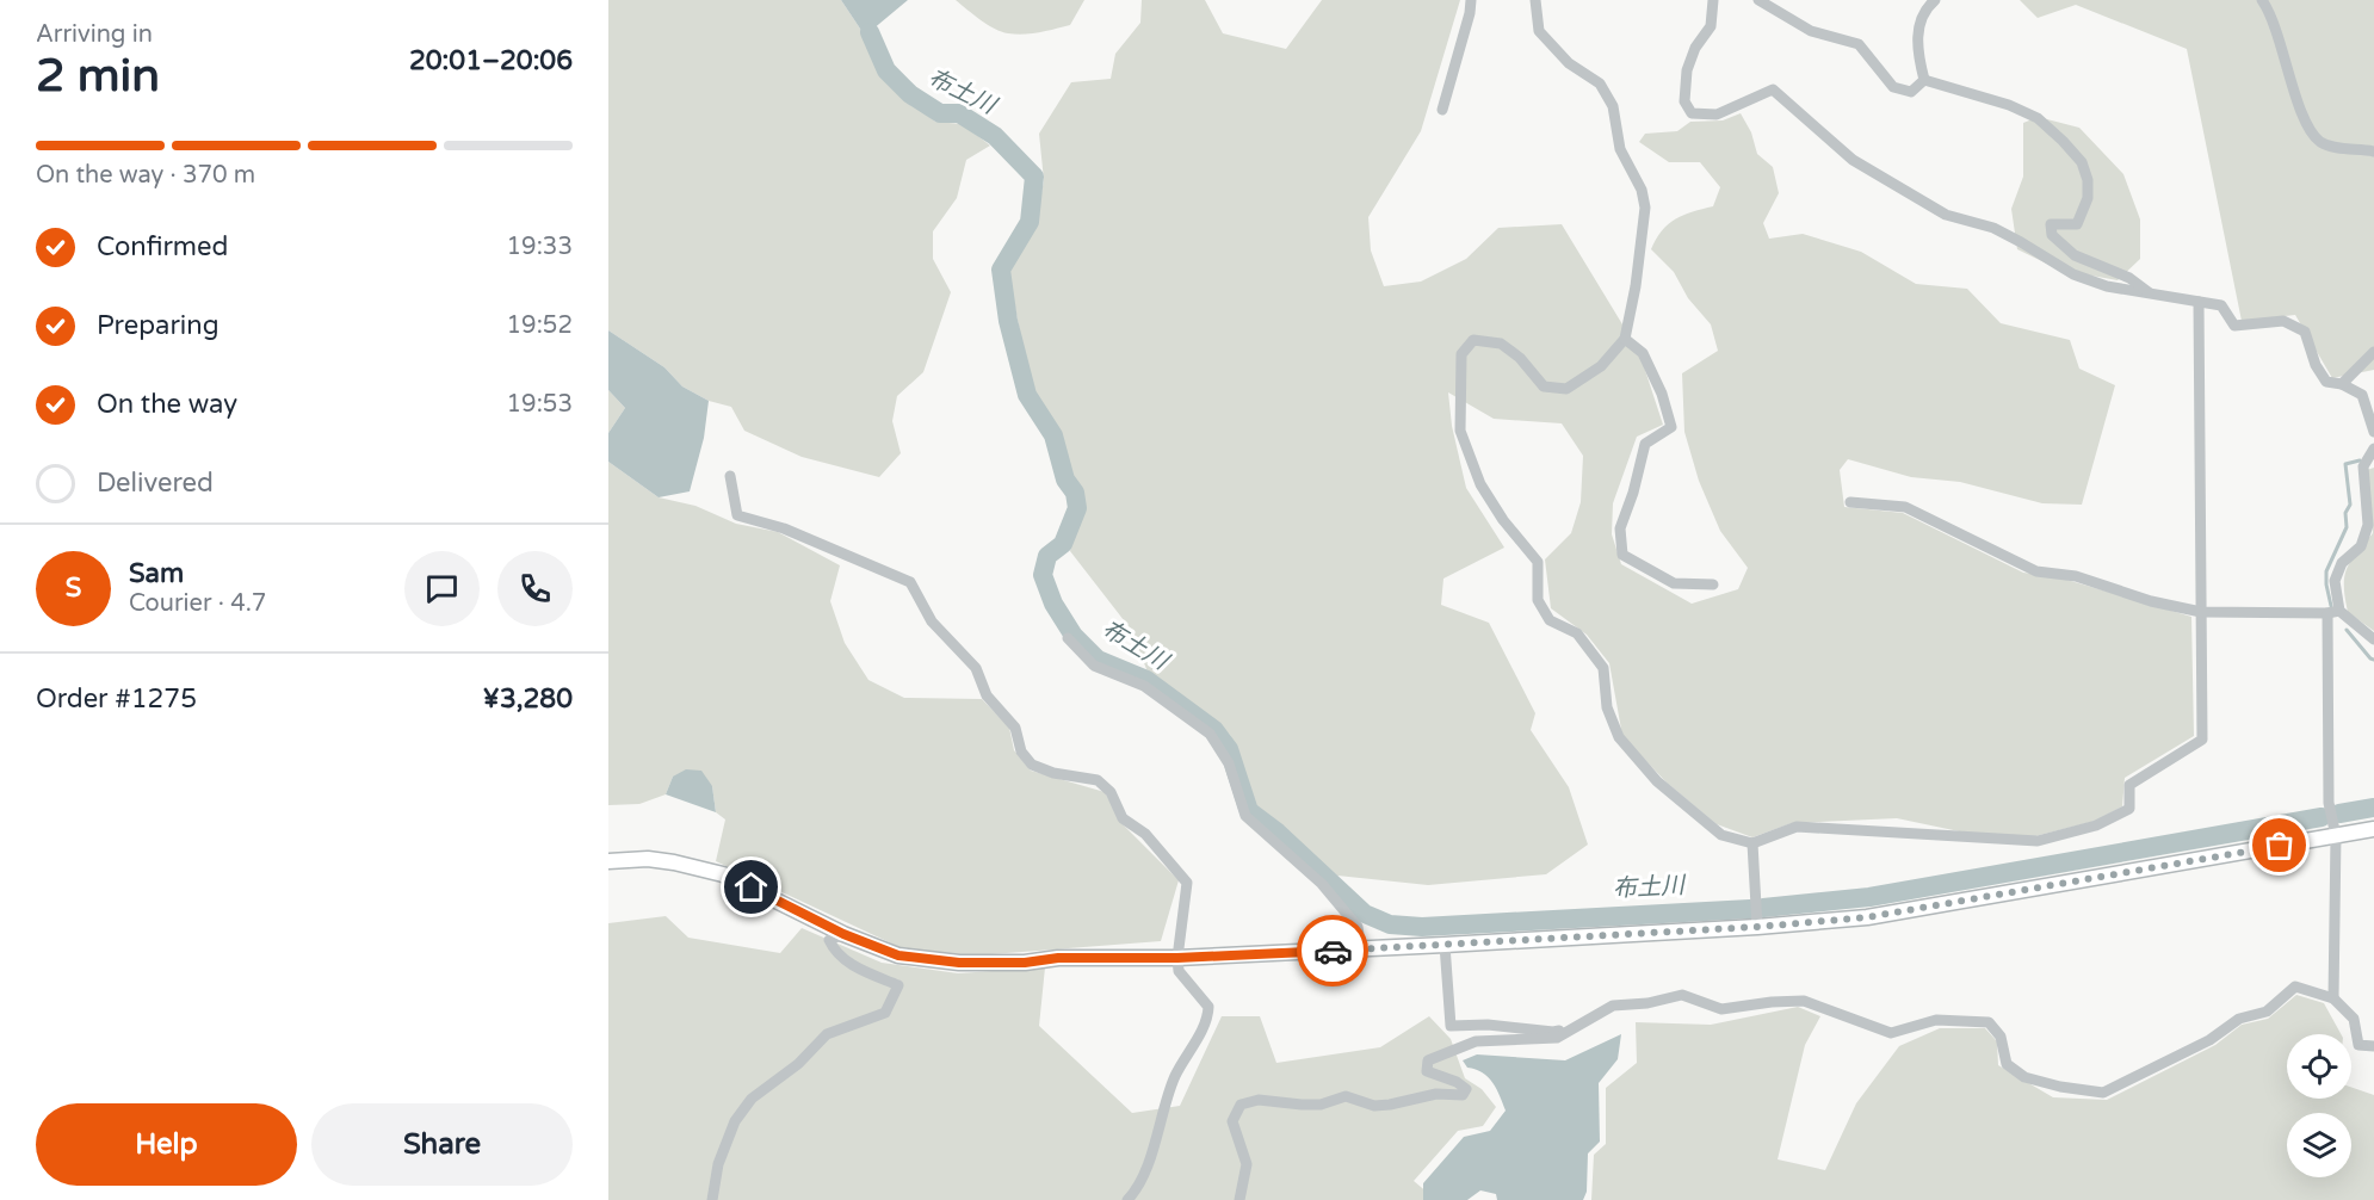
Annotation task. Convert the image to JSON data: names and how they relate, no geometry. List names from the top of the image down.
{
  "water": ["布土川"],
  "page": {
    "heading": ["2 min", "Arriving in", "20:01–20:06"],
    "panel": [
      "Sam",
      "Courier · 4.7",
      "Order #1275",
      "¥3,280"
    ],
    "bar": "On the way · 370 m",
    "list": [
      ["Confirmed", "19:33"],
      ["Preparing", "19:52"],
      ["On the way", "19:53"],
      "Delivered"
    ],
    "round": "S",
    "buttons": ["Help", "Share"]
  }
}
